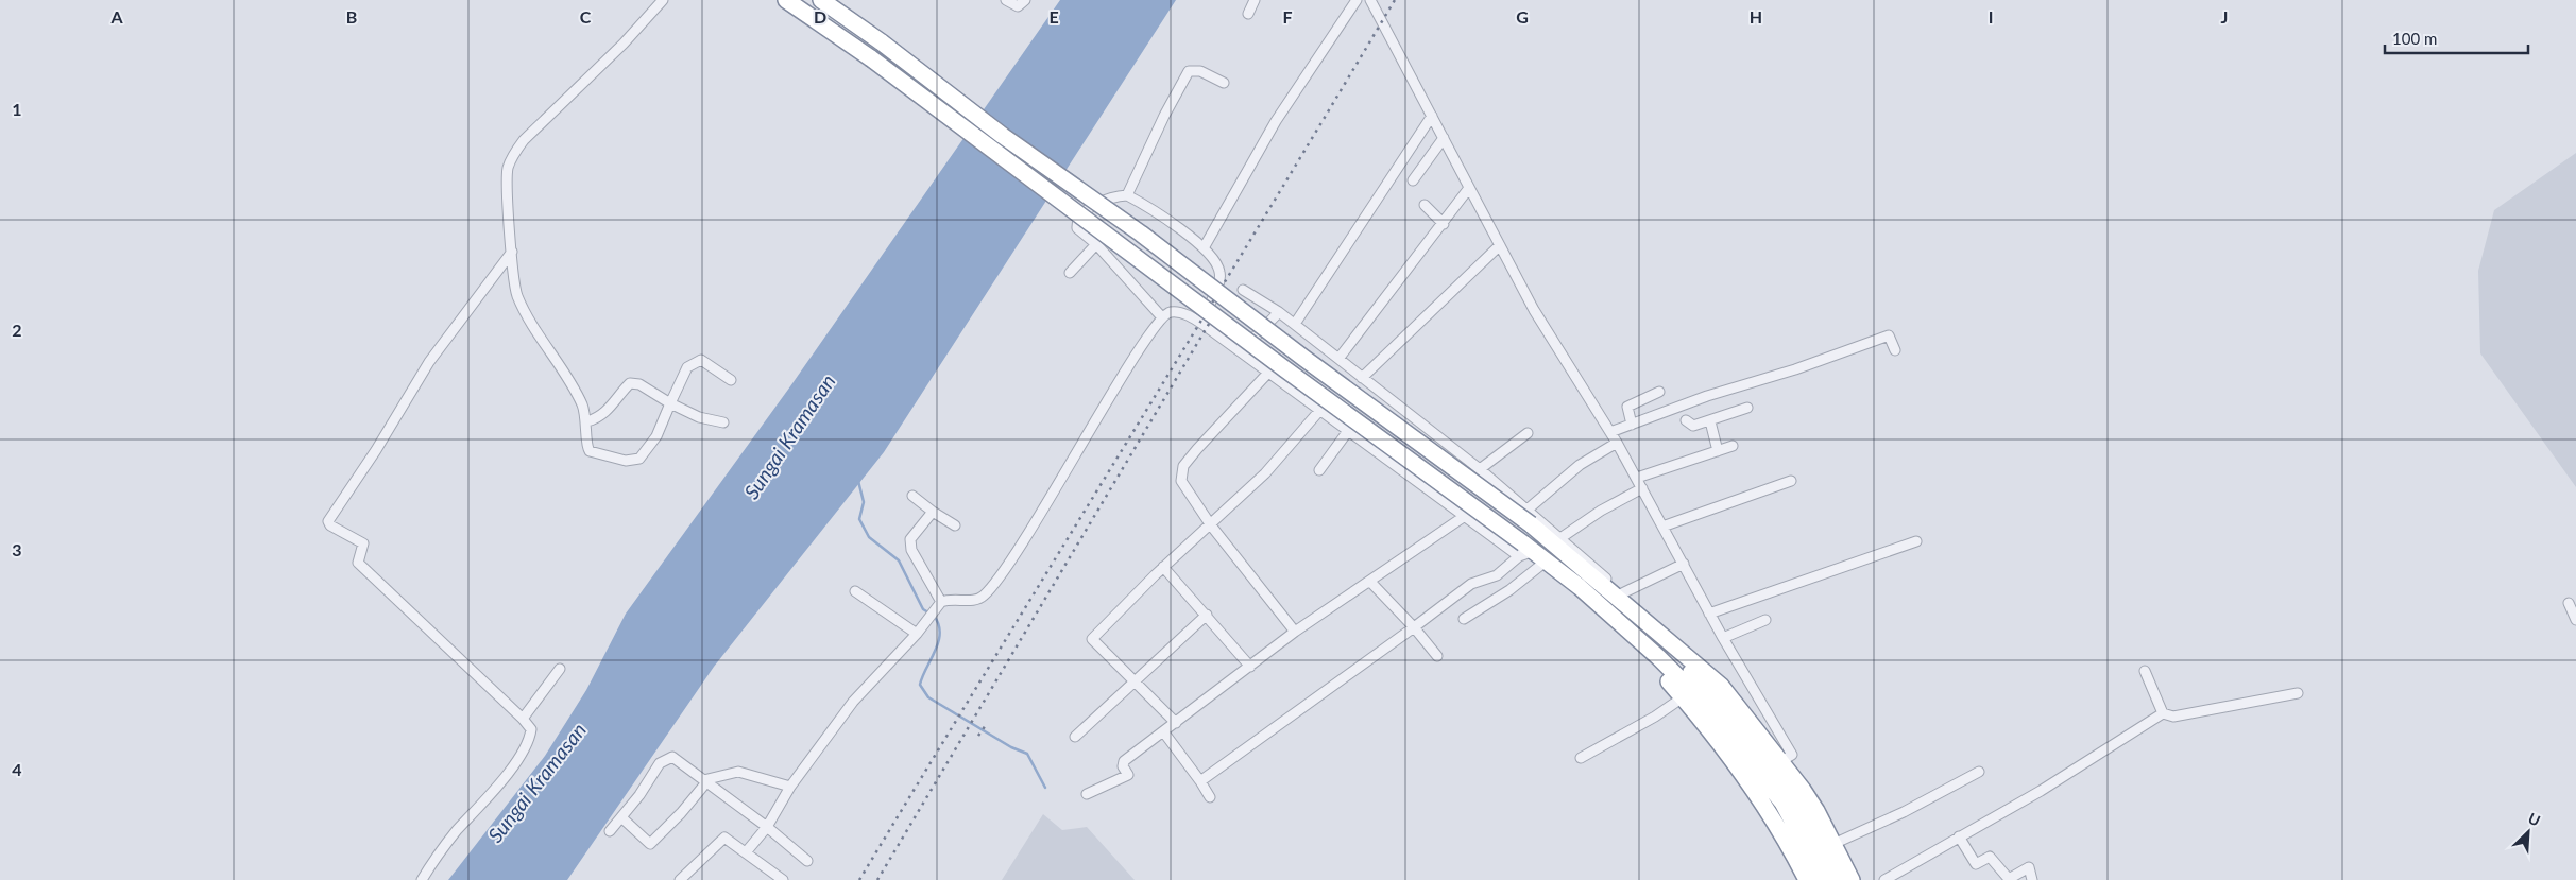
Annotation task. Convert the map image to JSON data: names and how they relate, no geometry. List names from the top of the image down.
{
  "water": ["Sungai Kramasan"],
  "scale_bar": "100 m",
  "north": "top right",
  "grid": {
    "columns": [
      "A",
      "B",
      "C",
      "D",
      "E",
      "F",
      "G",
      "H",
      "I",
      "J"
    ],
    "rows": [
      "1",
      "2",
      "3",
      "4"
    ]
  }
}
